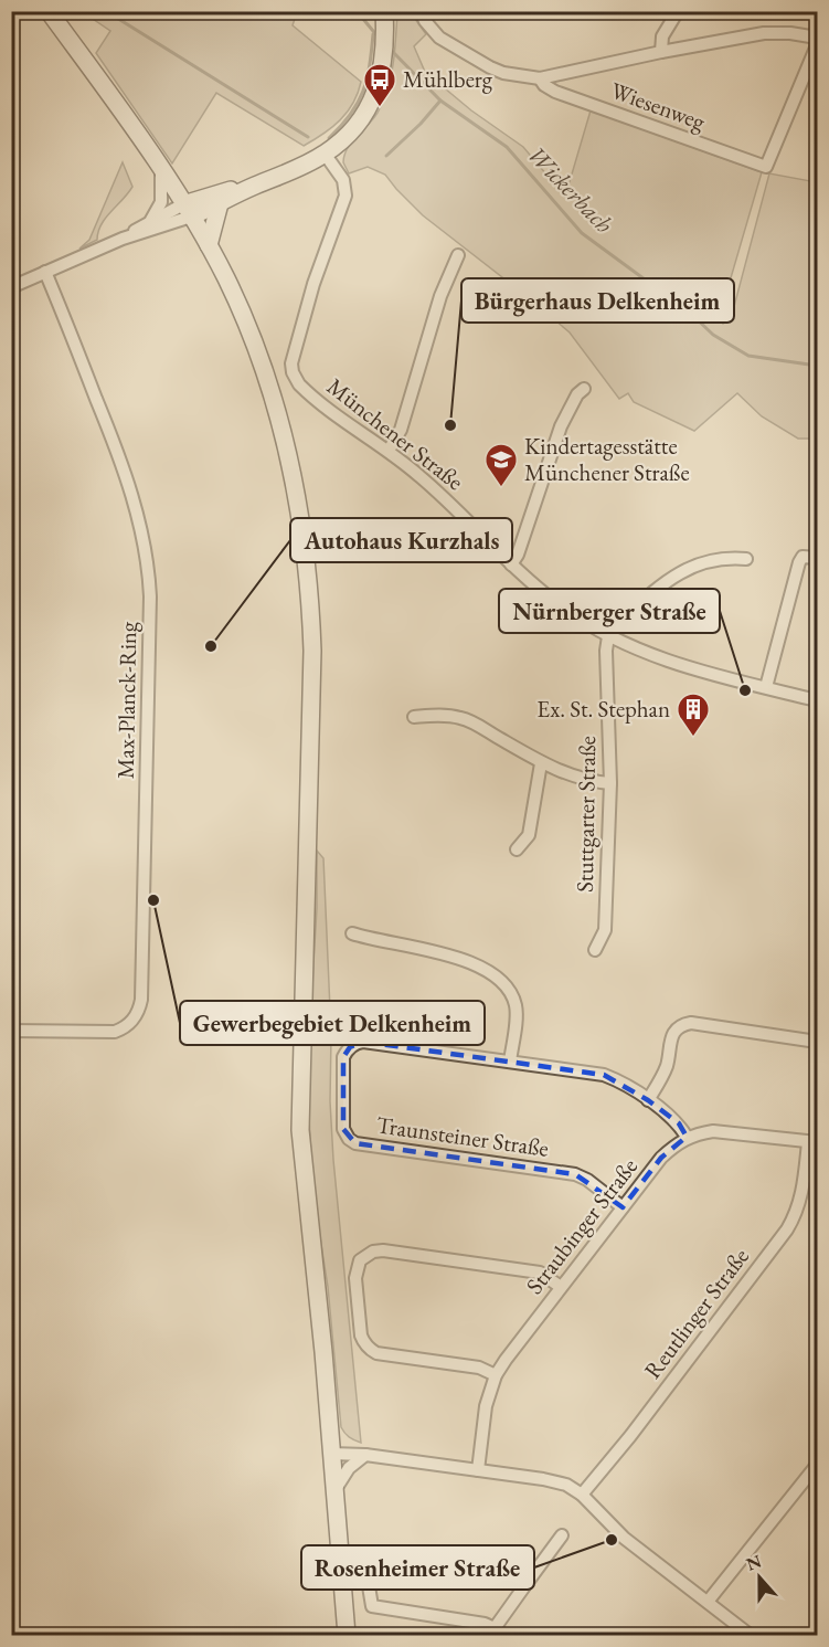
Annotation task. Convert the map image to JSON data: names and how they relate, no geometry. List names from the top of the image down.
{
  "streets": {
    "street": [
      "Wiesenweg",
      "Münchener Straße",
      "Max-Planck-Ring",
      "Stuttgarter Straße",
      "Traunsteiner Straße",
      "Straubinger Straße",
      "Reutlinger Straße"
    ]
  },
  "crossings": [
    ["Münchener Straße", "Stuttgarter Straße"],
    ["Traunsteiner Straße", "Straubinger Straße"]
  ],
  "water": ["Wickerbach"],
  "places": {
    "bus stop": ["Mühlberg"],
    "other": [
      "Bürgerhaus Delkenheim",
      "Autohaus Kurzhals",
      "Nürnberger Straße",
      "Gewerbegebiet Delkenheim",
      "Rosenheimer Straße"
    ],
    "school or university": ["Kindertagesstätte Münchener Straße"],
    "building": ["Ex. St. Stephan"]
  },
  "north": "top"
}
